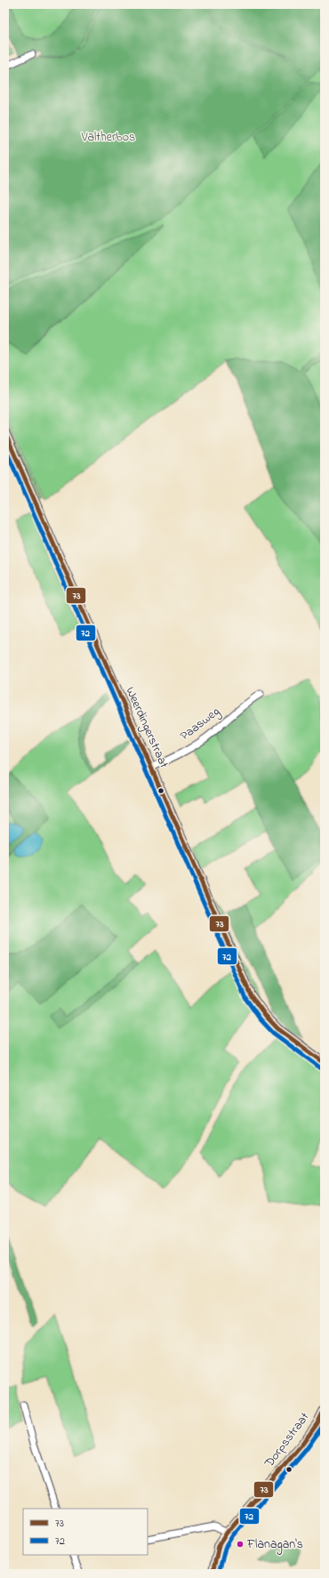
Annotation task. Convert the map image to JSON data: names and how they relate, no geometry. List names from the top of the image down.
{
  "streets": {
    "main road": ["Weerdingerstraat", "Dorpsstraat"],
    "street": ["Paasweg"]
  },
  "crossings": [
    ["Paasweg", "Weerdingerstraat"]
  ],
  "parks": ["Valtherbos"],
  "places": ["Flanagan's"],
  "lines": ["transit line 73", "transit line 72"],
  "legend": ["73", "72"]
}
